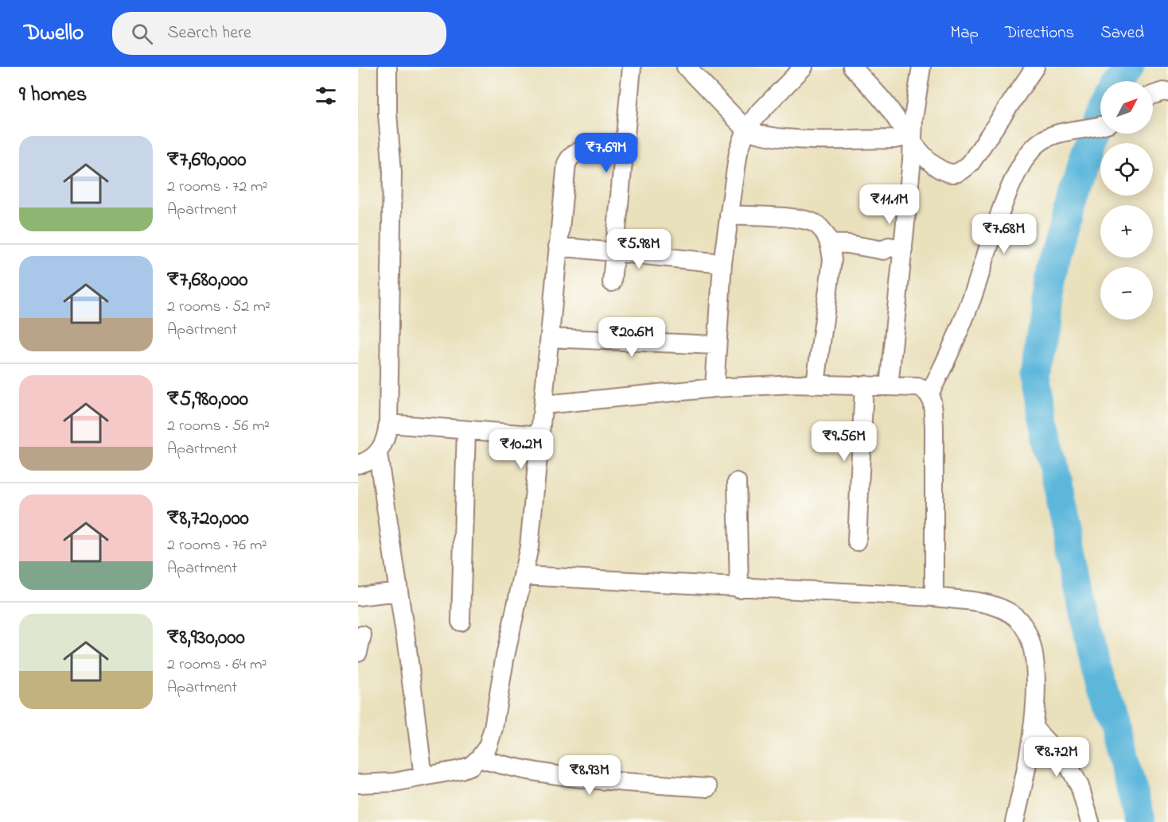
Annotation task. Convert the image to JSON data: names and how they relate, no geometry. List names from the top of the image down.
{
  "north": "top right",
  "page": {
    "header": "Dwello",
    "search": "Search here",
    "nav": ["Map", "Directions", "Saved"],
    "heading": "9 homes",
    "map_buttons": ["+", "−"],
    "list": [
      {
        "name": "₹7,690,000",
        "note": "2 rooms · 72 m² · Apartment"
      },
      {
        "name": "₹7,680,000",
        "note": "2 rooms · 52 m² · Apartment"
      },
      {
        "name": "₹5,980,000",
        "note": "2 rooms · 56 m² · Apartment"
      },
      {
        "name": "₹8,720,000",
        "note": "2 rooms · 76 m² · Apartment"
      },
      {
        "name": "₹8,930,000",
        "note": "2 rooms · 64 m² · Apartment"
      }
    ],
    "price": [
      "₹7.69M",
      "₹11.1M",
      "₹7.68M",
      "₹5.98M",
      "₹20.6M",
      "₹9.56M",
      "₹10.2M",
      "₹8.72M",
      "₹8.93M"
    ]
  }
}
